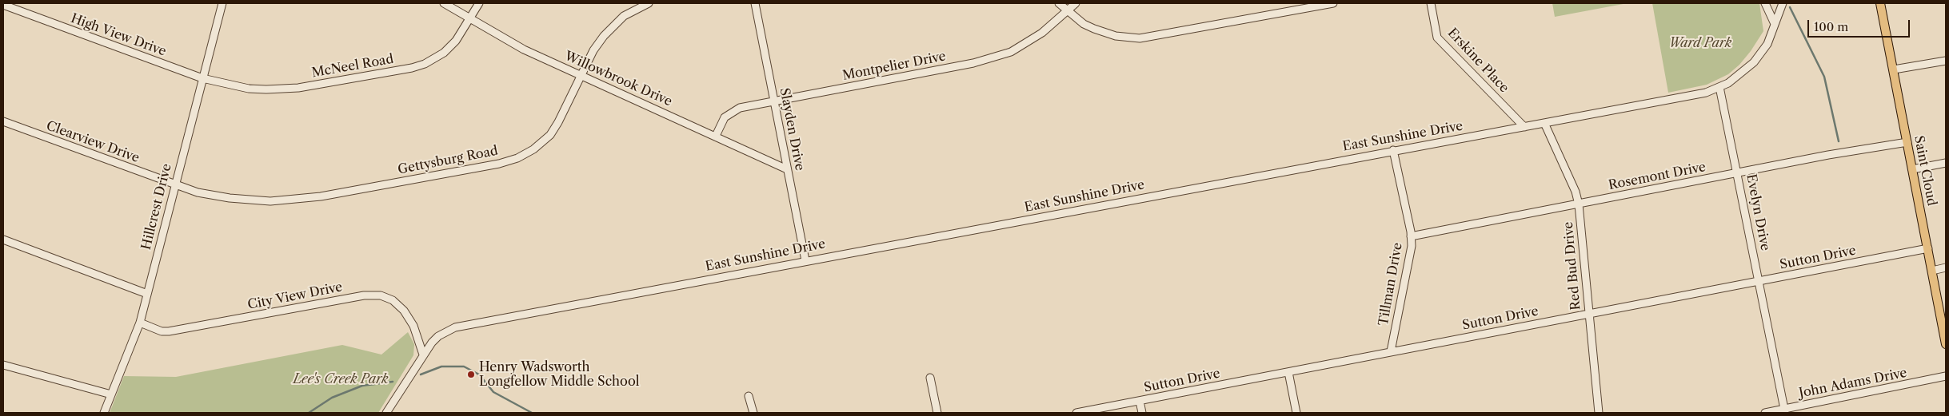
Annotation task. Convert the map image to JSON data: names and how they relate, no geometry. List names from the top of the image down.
{
  "streets": {
    "main road": ["Saint Cloud"],
    "street": [
      "High View Drive",
      "Erskine Place",
      "McNeel Road",
      "Montpelier Drive",
      "Willowbrook Drive",
      "Slayden Drive",
      "East Sunshine Drive",
      "Clearview Drive",
      "Gettysburg Road",
      "Rosemont Drive",
      "Hillcrest Drive",
      "Evelyn Drive",
      "Sutton Drive",
      "Red Bud Drive",
      "Tillman Drive",
      "City View Drive",
      "John Adams Drive"
    ]
  },
  "crossings": [
    ["High View Drive", "McNeel Road"],
    ["High View Drive", "Hillcrest Drive"],
    ["Erskine Place", "East Sunshine Drive"],
    ["McNeel Road", "Willowbrook Drive"],
    ["McNeel Road", "Hillcrest Drive"],
    ["Montpelier Drive", "Willowbrook Drive"],
    ["Montpelier Drive", "Slayden Drive"],
    ["Willowbrook Drive", "Slayden Drive"],
    ["Willowbrook Drive", "Gettysburg Road"],
    ["Slayden Drive", "East Sunshine Drive"],
    ["East Sunshine Drive", "Evelyn Drive"],
    ["East Sunshine Drive", "Red Bud Drive"],
    ["East Sunshine Drive", "Tillman Drive"],
    ["East Sunshine Drive", "City View Drive"],
    ["Clearview Drive", "Gettysburg Road"],
    ["Clearview Drive", "Hillcrest Drive"],
    ["Gettysburg Road", "Hillcrest Drive"],
    ["Saint Cloud", "Rosemont Drive"],
    ["Saint Cloud", "Sutton Drive"],
    ["Rosemont Drive", "Evelyn Drive"],
    ["Rosemont Drive", "Red Bud Drive"],
    ["Rosemont Drive", "Tillman Drive"],
    ["Hillcrest Drive", "City View Drive"],
    ["Evelyn Drive", "Sutton Drive"],
    ["Evelyn Drive", "John Adams Drive"],
    ["Sutton Drive", "Red Bud Drive"],
    ["Sutton Drive", "Tillman Drive"]
  ],
  "parks": ["Ward Park", "Lee's Creek Park"],
  "places": ["Henry Wadsworth Longfellow Middle School"],
  "scale_bar": "100 m"
}
